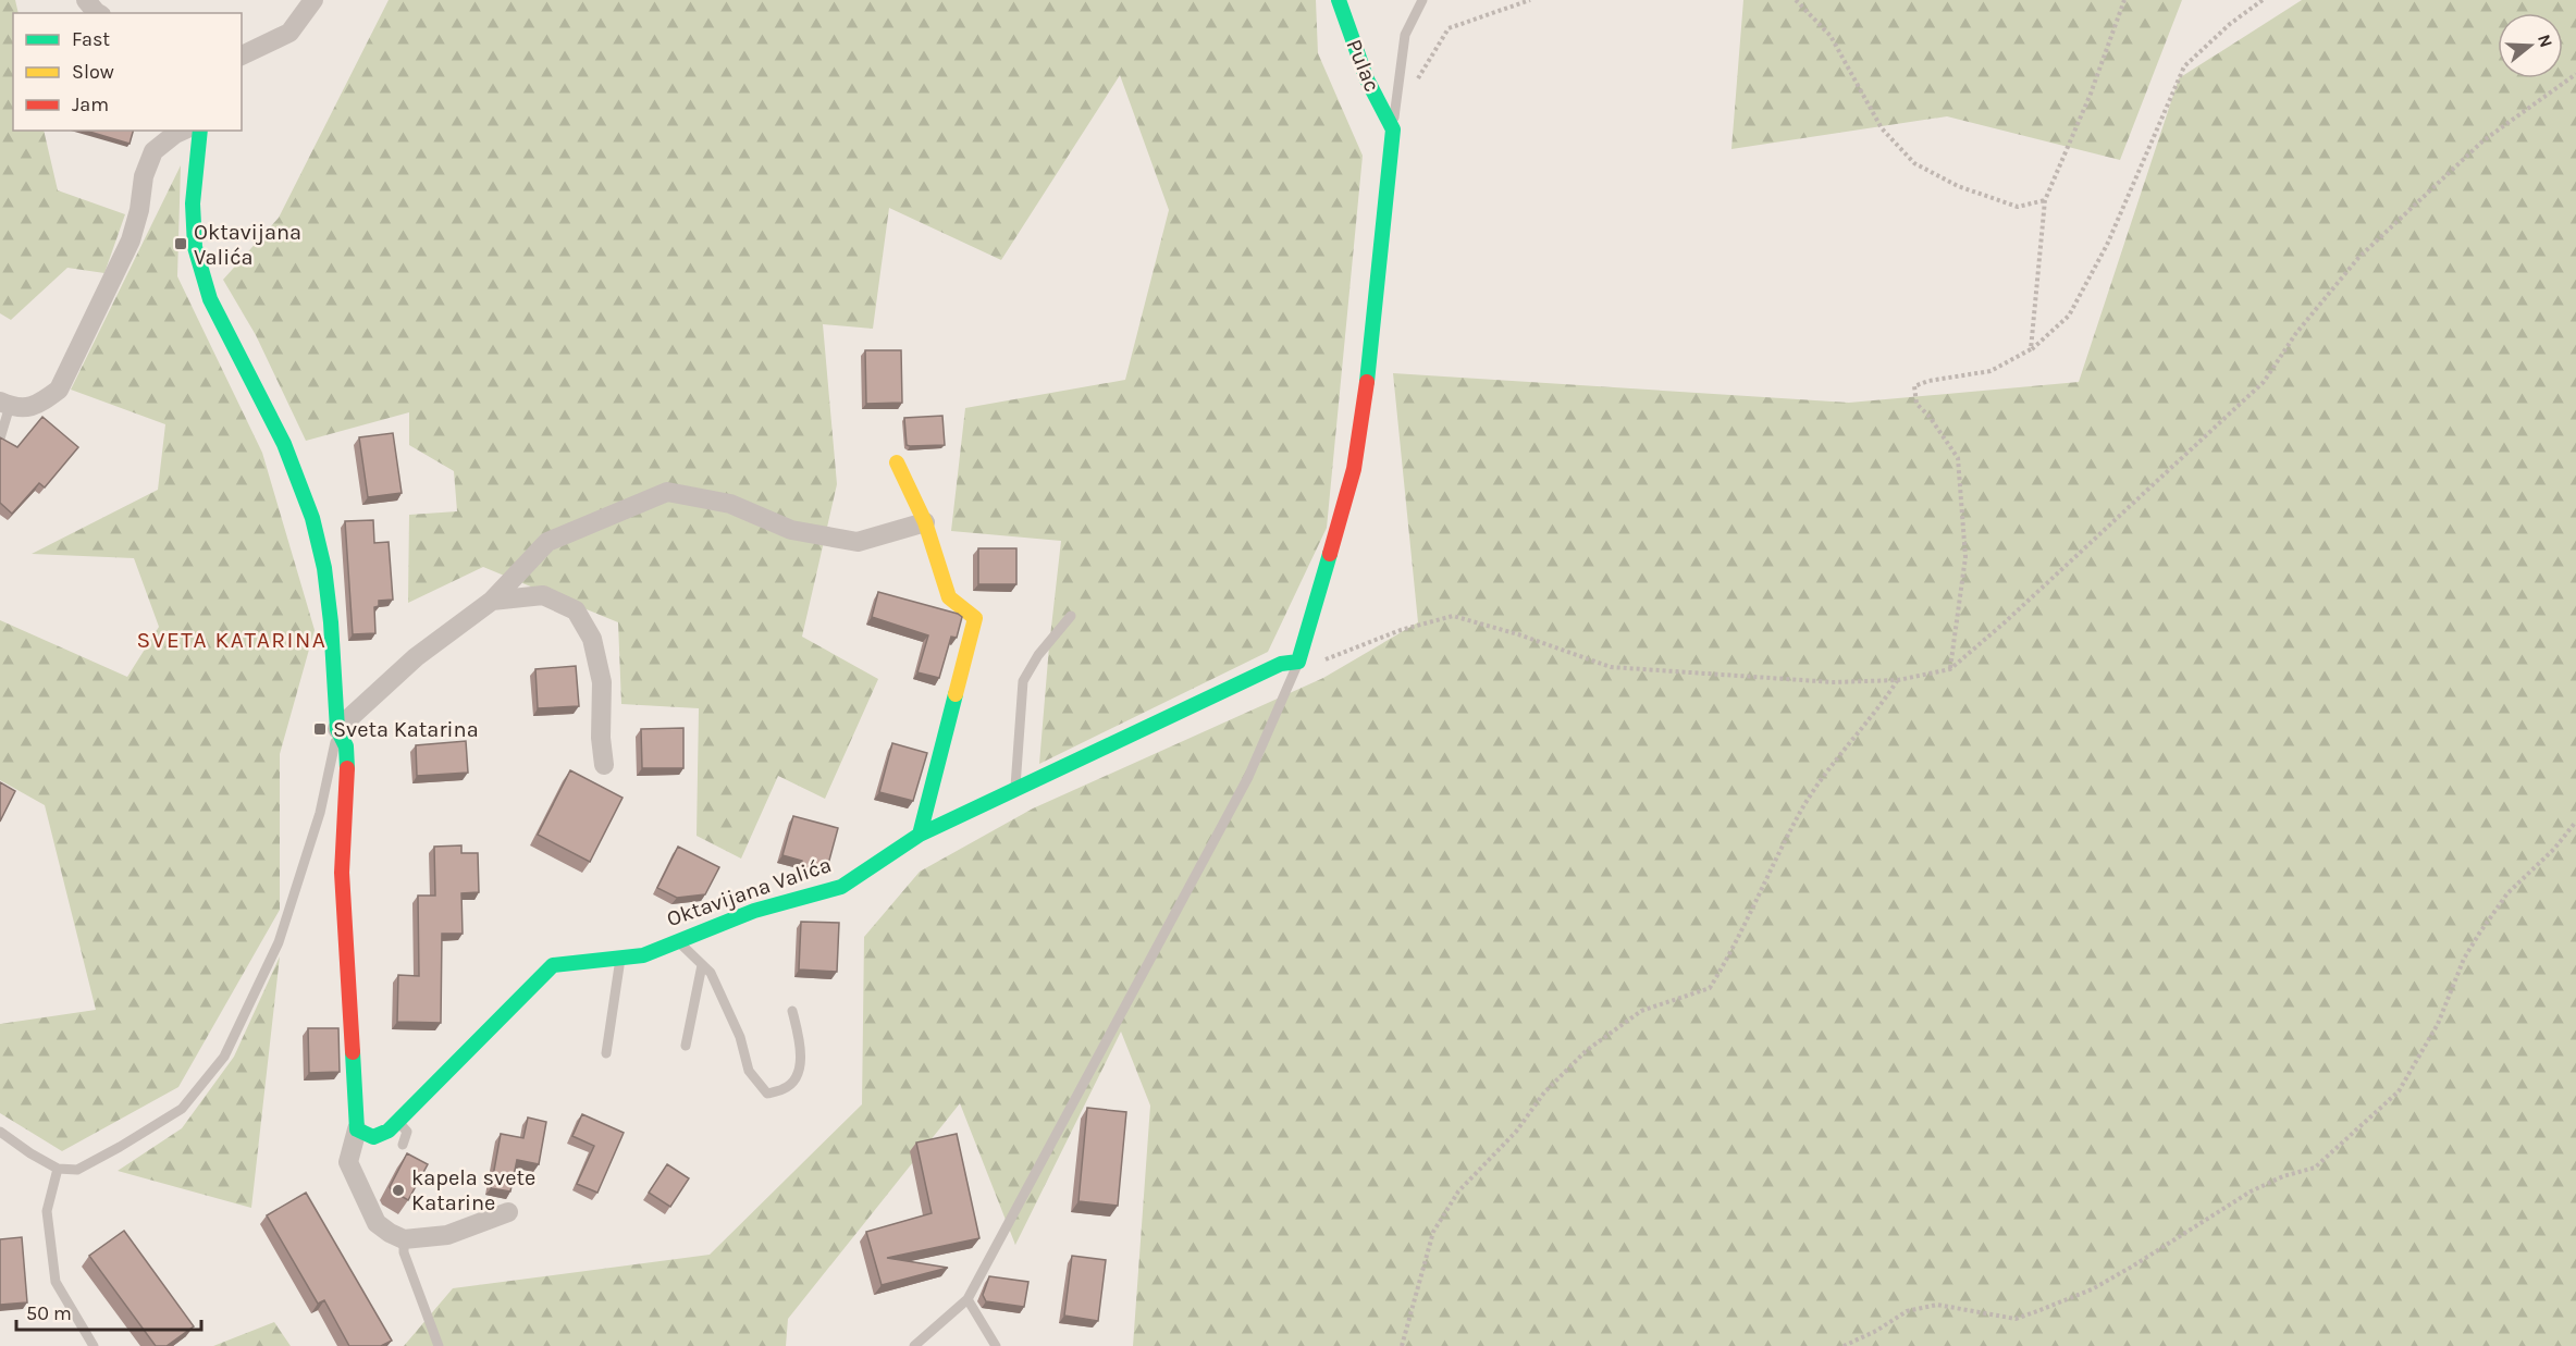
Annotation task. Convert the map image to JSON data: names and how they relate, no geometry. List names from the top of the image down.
{
  "streets": {
    "street": ["Pulac", "Oktavijana Valića"]
  },
  "districts": ["SVETA KATARINA"],
  "places": {
    "transit": ["Oktavijana Valića", "Sveta Katarina"],
    "other": ["kapela svete Katarine"]
  },
  "legend": ["Fast", "Slow", "Jam"],
  "scale_bar": "50 m",
  "north": "right"
}
